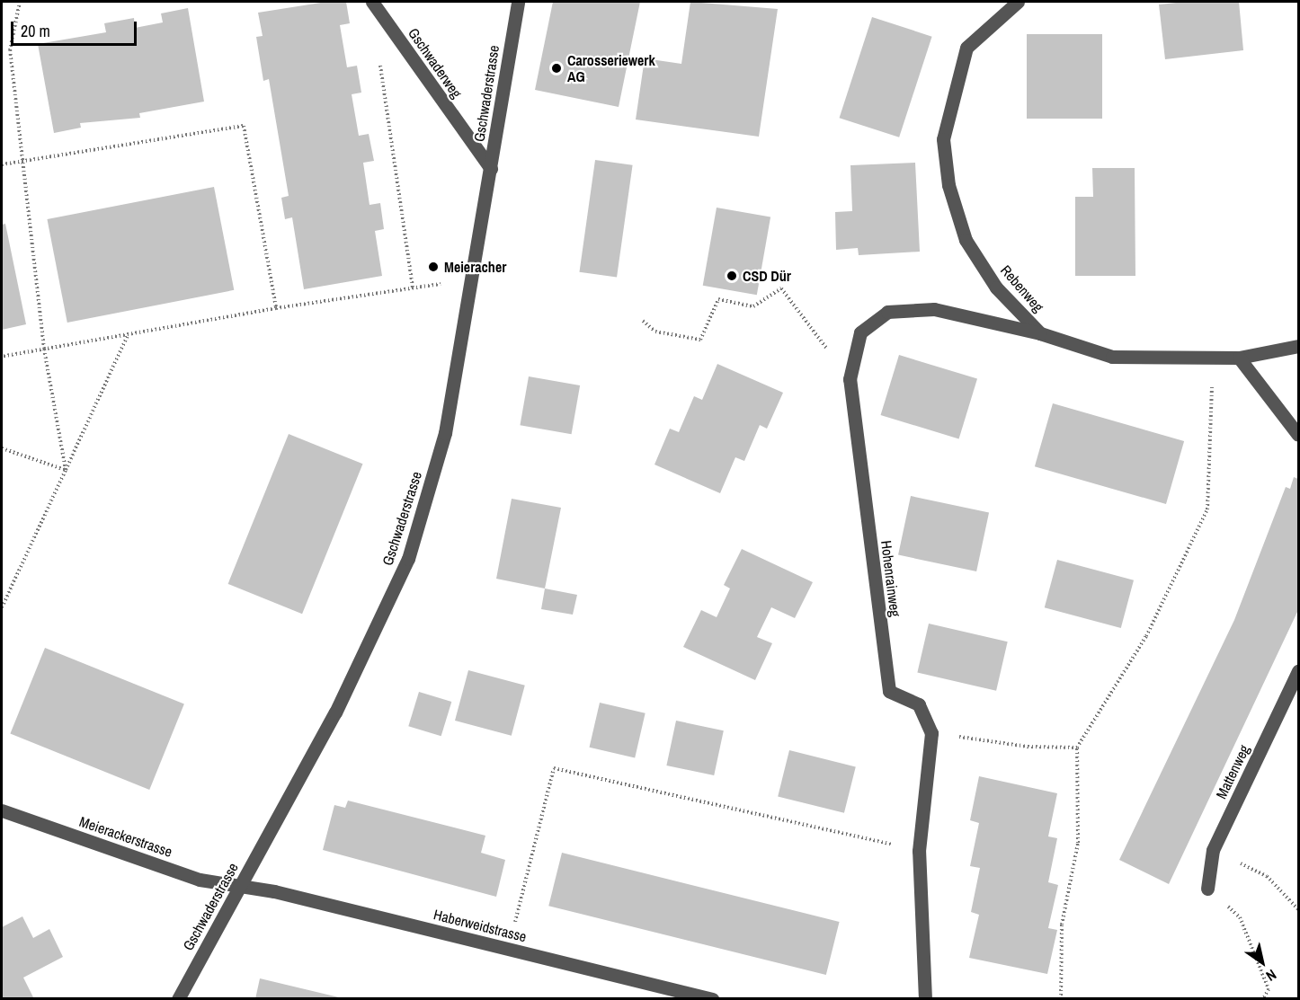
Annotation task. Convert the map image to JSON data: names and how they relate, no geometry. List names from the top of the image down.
{
  "streets": {
    "street": [
      "Gschwaderweg",
      "Gschwaderstrasse",
      "Rebenweg",
      "Hohenrainweg",
      "Mattenweg",
      "Meierackerstrasse",
      "Haberweidstrasse"
    ]
  },
  "crossings": [
    ["Gschwaderweg", "Gschwaderstrasse"],
    ["Gschwaderstrasse", "Meierackerstrasse"],
    ["Gschwaderstrasse", "Haberweidstrasse"],
    ["Rebenweg", "Hohenrainweg"],
    ["Meierackerstrasse", "Haberweidstrasse"]
  ],
  "places": ["Carosseriewerk AG", "Meieracher", "CSD Dür"],
  "scale_bar": "20 m",
  "north": "bottom right"
}
